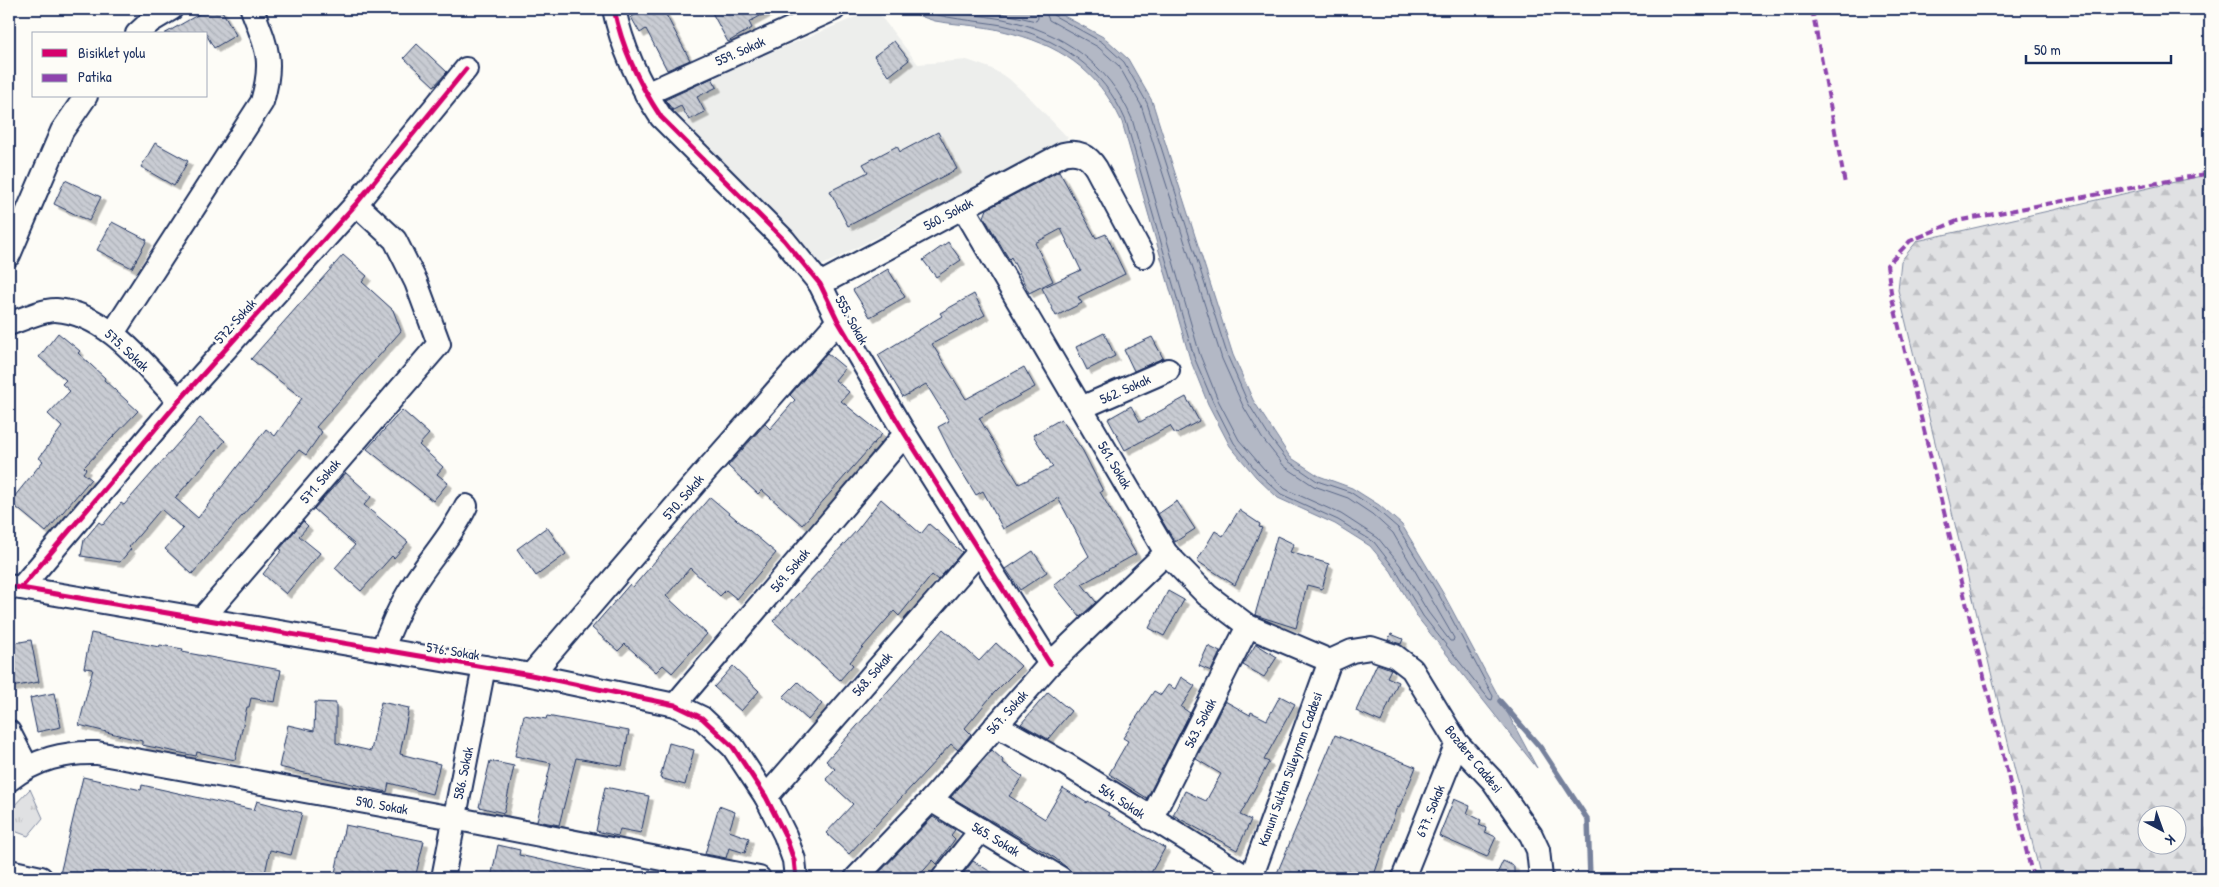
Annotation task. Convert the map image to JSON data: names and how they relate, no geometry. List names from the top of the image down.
{
  "streets": {
    "street": [
      "559. Sokak",
      "560. Sokak",
      "555. Sokak",
      "572. Sokak",
      "575. Sokak",
      "562. Sokak",
      "561. Sokak",
      "571. Sokak",
      "570. Sokak",
      "569. Sokak",
      "576. Sokak",
      "568. Sokak",
      "567. Sokak",
      "563. Sokak",
      "Bozdere Caddesi",
      "Kanuni Sultan Süleyman Caddesi",
      "586. Sokak",
      "564. Sokak",
      "590. Sokak",
      "677. Sokak",
      "565. Sokak"
    ]
  },
  "crossings": [
    ["559. Sokak", "555. Sokak"],
    ["560. Sokak", "555. Sokak"],
    ["560. Sokak", "561. Sokak"],
    ["555. Sokak", "570. Sokak"],
    ["555. Sokak", "569. Sokak"],
    ["555. Sokak", "568. Sokak"],
    ["555. Sokak", "567. Sokak"],
    ["572. Sokak", "575. Sokak"],
    ["572. Sokak", "571. Sokak"],
    ["572. Sokak", "576. Sokak"],
    ["562. Sokak", "561. Sokak"],
    ["561. Sokak", "567. Sokak"],
    ["561. Sokak", "563. Sokak"],
    ["561. Sokak", "Bozdere Caddesi"],
    ["561. Sokak", "Kanuni Sultan Süleyman Caddesi"],
    ["571. Sokak", "576. Sokak"],
    ["570. Sokak", "576. Sokak"],
    ["569. Sokak", "576. Sokak"],
    ["576. Sokak", "568. Sokak"],
    ["576. Sokak", "586. Sokak"],
    ["567. Sokak", "564. Sokak"],
    ["567. Sokak", "565. Sokak"],
    ["563. Sokak", "564. Sokak"],
    ["Bozdere Caddesi", "Kanuni Sultan Süleyman Caddesi"],
    ["Bozdere Caddesi", "677. Sokak"],
    ["Kanuni Sultan Süleyman Caddesi", "564. Sokak"],
    ["586. Sokak", "590. Sokak"]
  ],
  "legend": ["Bisiklet yolu", "Patika"],
  "scale_bar": "50 m",
  "north": "bottom right"
}
